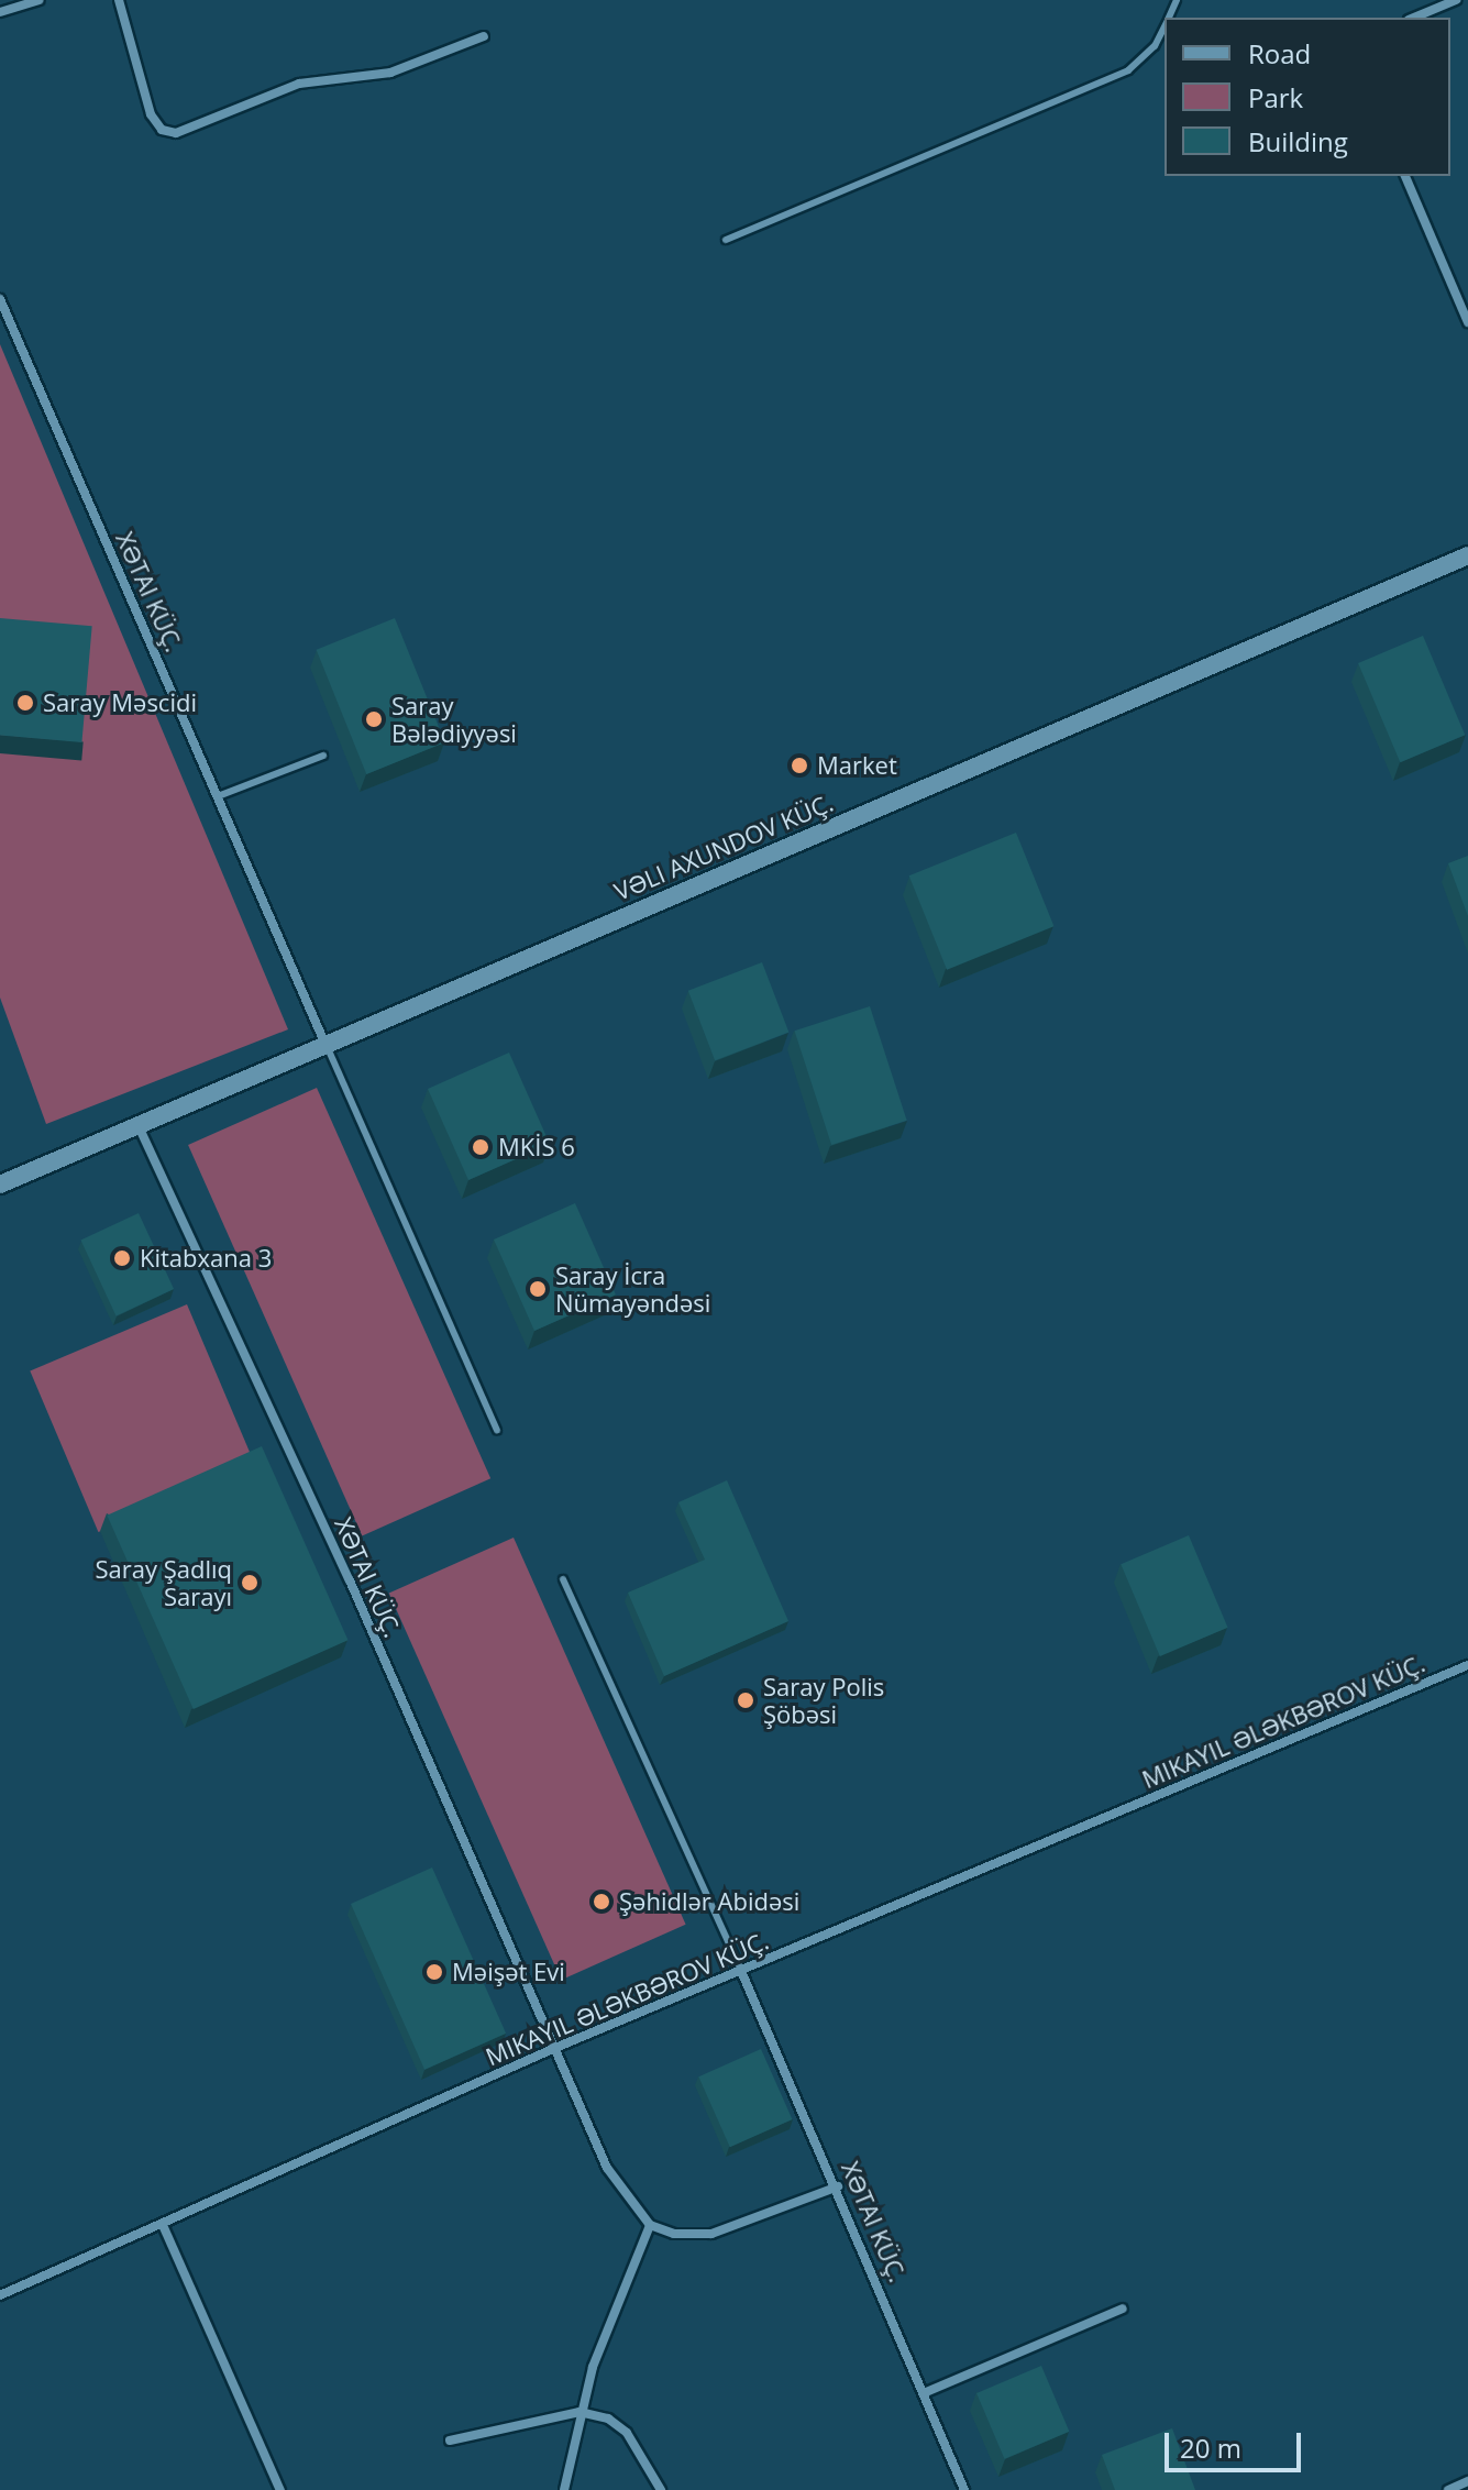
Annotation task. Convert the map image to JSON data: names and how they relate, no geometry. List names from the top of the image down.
{
  "streets": {
    "street": ["XƏTAI KÜÇ.", "VƏLI AXUNDOV KÜÇ."]
  },
  "crossings": [
    ["XƏTAI KÜÇ.", "VƏLI AXUNDOV KÜÇ."]
  ],
  "places": [
    "Saray Məscidi",
    "Saray Bələdiyyəsi",
    "Market",
    "MKİS 6",
    "Kitabxana 3",
    "Saray İcra Nümayəndəsi",
    "Saray Şadlıq Sarayı",
    "Saray Polis Şöbəsi",
    "Şəhidlər Abidəsi",
    "Məişət Evi"
  ],
  "legend": ["Road", "Park", "Building"],
  "scale_bar": "20 m"
}
